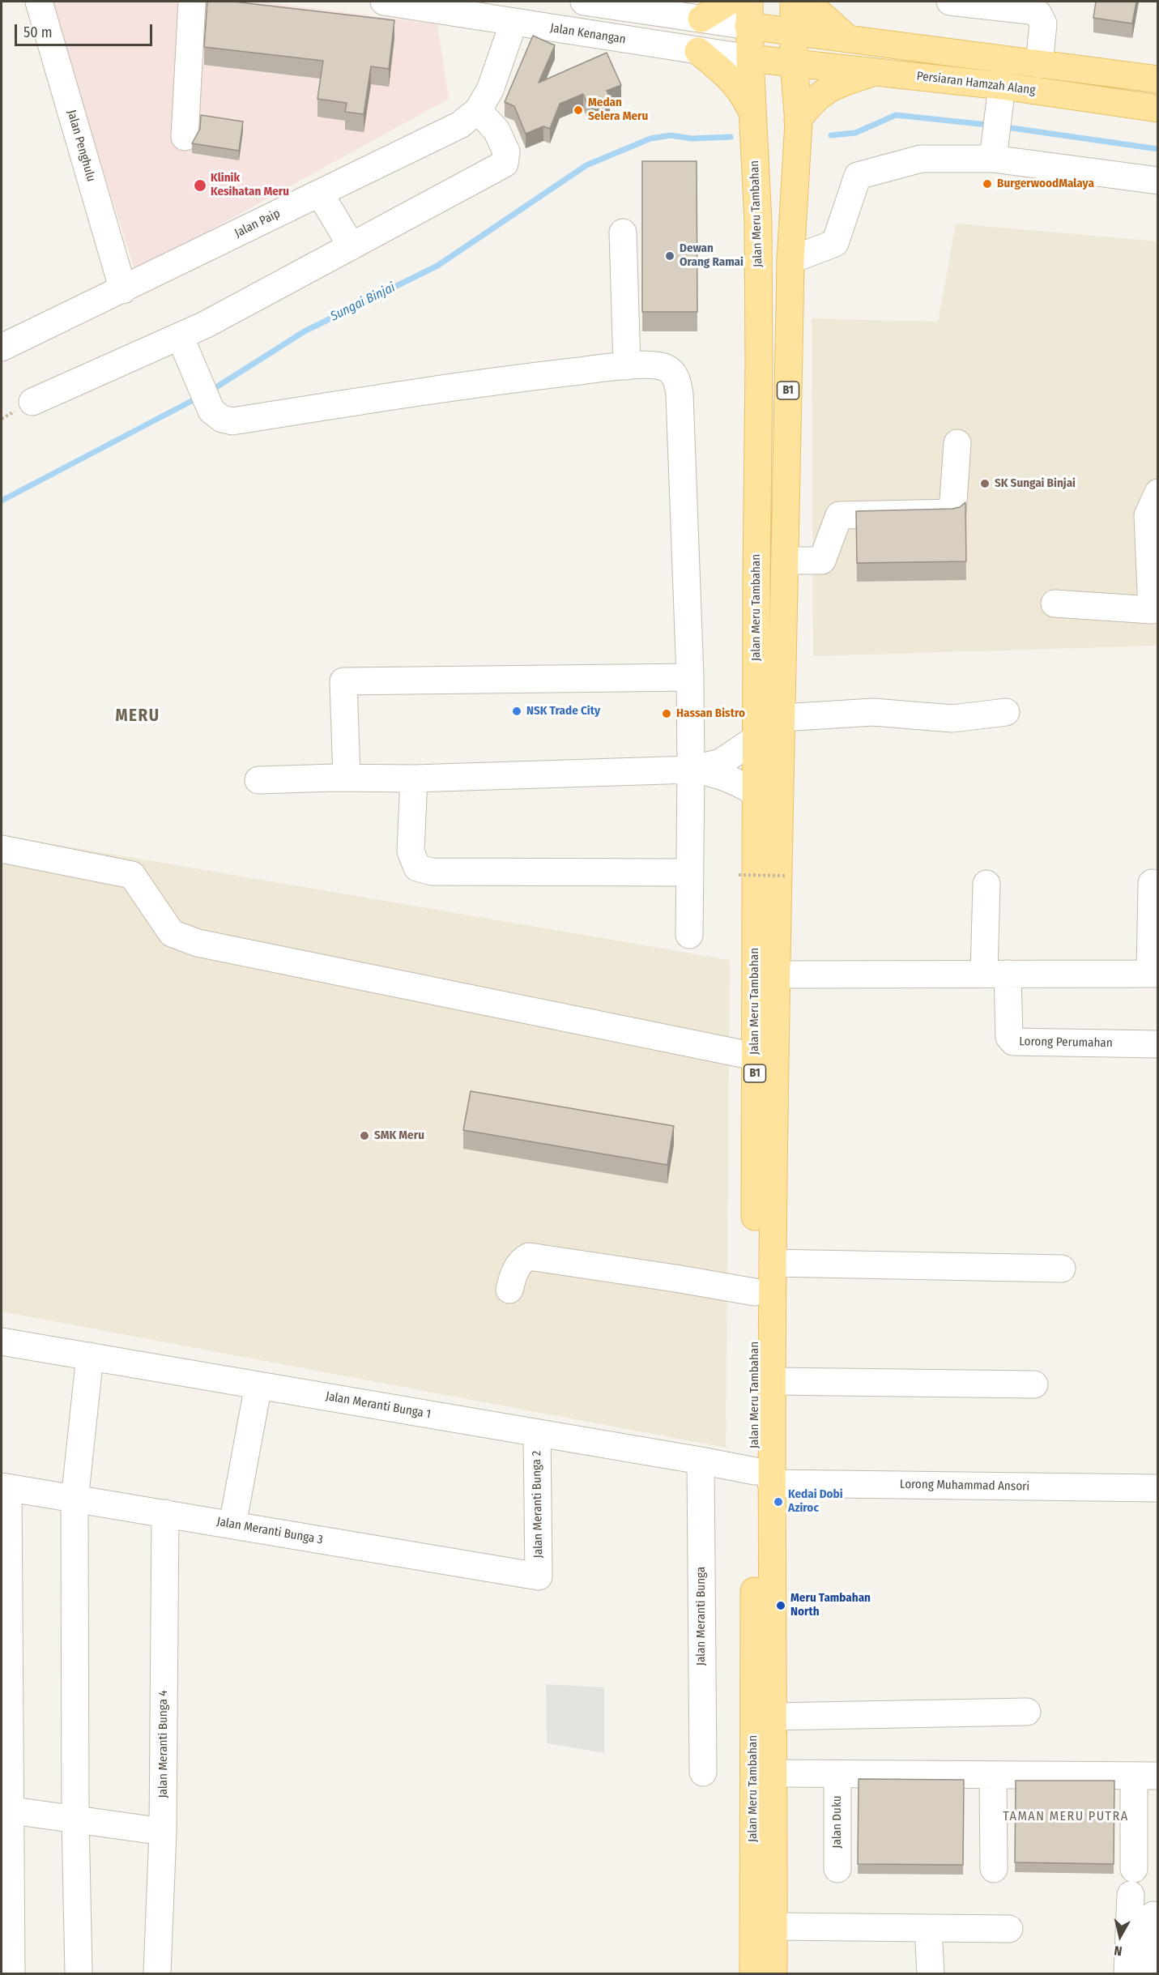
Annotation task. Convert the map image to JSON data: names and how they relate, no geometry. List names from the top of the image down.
{
  "streets": {
    "main road": [
      "Jalan Kenangan",
      "Persiaran Hamzah Alang",
      "Jalan Meru Tambahan",
      "B1"
    ],
    "street": [
      "Jalan Penghulu",
      "Jalan Paip",
      "Lorong Perumahan",
      "Jalan Meranti Bunga 1",
      "Lorong Muhammad Ansori",
      "Jalan Meranti Bunga 2",
      "Jalan Meranti Bunga 3",
      "Jalan Meranti Bunga",
      "Jalan Meranti Bunga 4",
      "Jalan Duku"
    ]
  },
  "crossings": [
    ["Jalan Kenangan", "Persiaran Hamzah Alang"],
    ["Jalan Kenangan", "Jalan Meru Tambahan"],
    ["Jalan Kenangan", "Jalan Paip"],
    ["Persiaran Hamzah Alang", "Jalan Meru Tambahan"],
    ["Jalan Penghulu", "Jalan Paip"],
    ["Jalan Meru Tambahan", "Jalan Meranti Bunga 1"],
    ["Jalan Meru Tambahan", "Lorong Muhammad Ansori"],
    ["Jalan Meranti Bunga 1", "Lorong Muhammad Ansori"],
    ["Jalan Meranti Bunga 1", "Jalan Meranti Bunga 2"],
    ["Jalan Meranti Bunga 1", "Jalan Meranti Bunga"],
    ["Jalan Meranti Bunga 2", "Jalan Meranti Bunga 3"],
    ["Jalan Meranti Bunga 3", "Jalan Meranti Bunga 4"]
  ],
  "districts": ["MERU", "TAMAN MERU PUTRA"],
  "water": ["Sungai Binjai"],
  "places": [
    "Medan Selera Meru",
    "BurgerwoodMalaya",
    "Klinik Kesihatan Meru",
    "Dewan Orang Ramai",
    "SK Sungai Binjai",
    "NSK Trade City",
    "Hassan Bistro",
    "SMK Meru",
    "Kedai Dobi Aziroc",
    "Meru Tambahan North"
  ],
  "scale_bar": "50 m",
  "north": "bottom"
}
